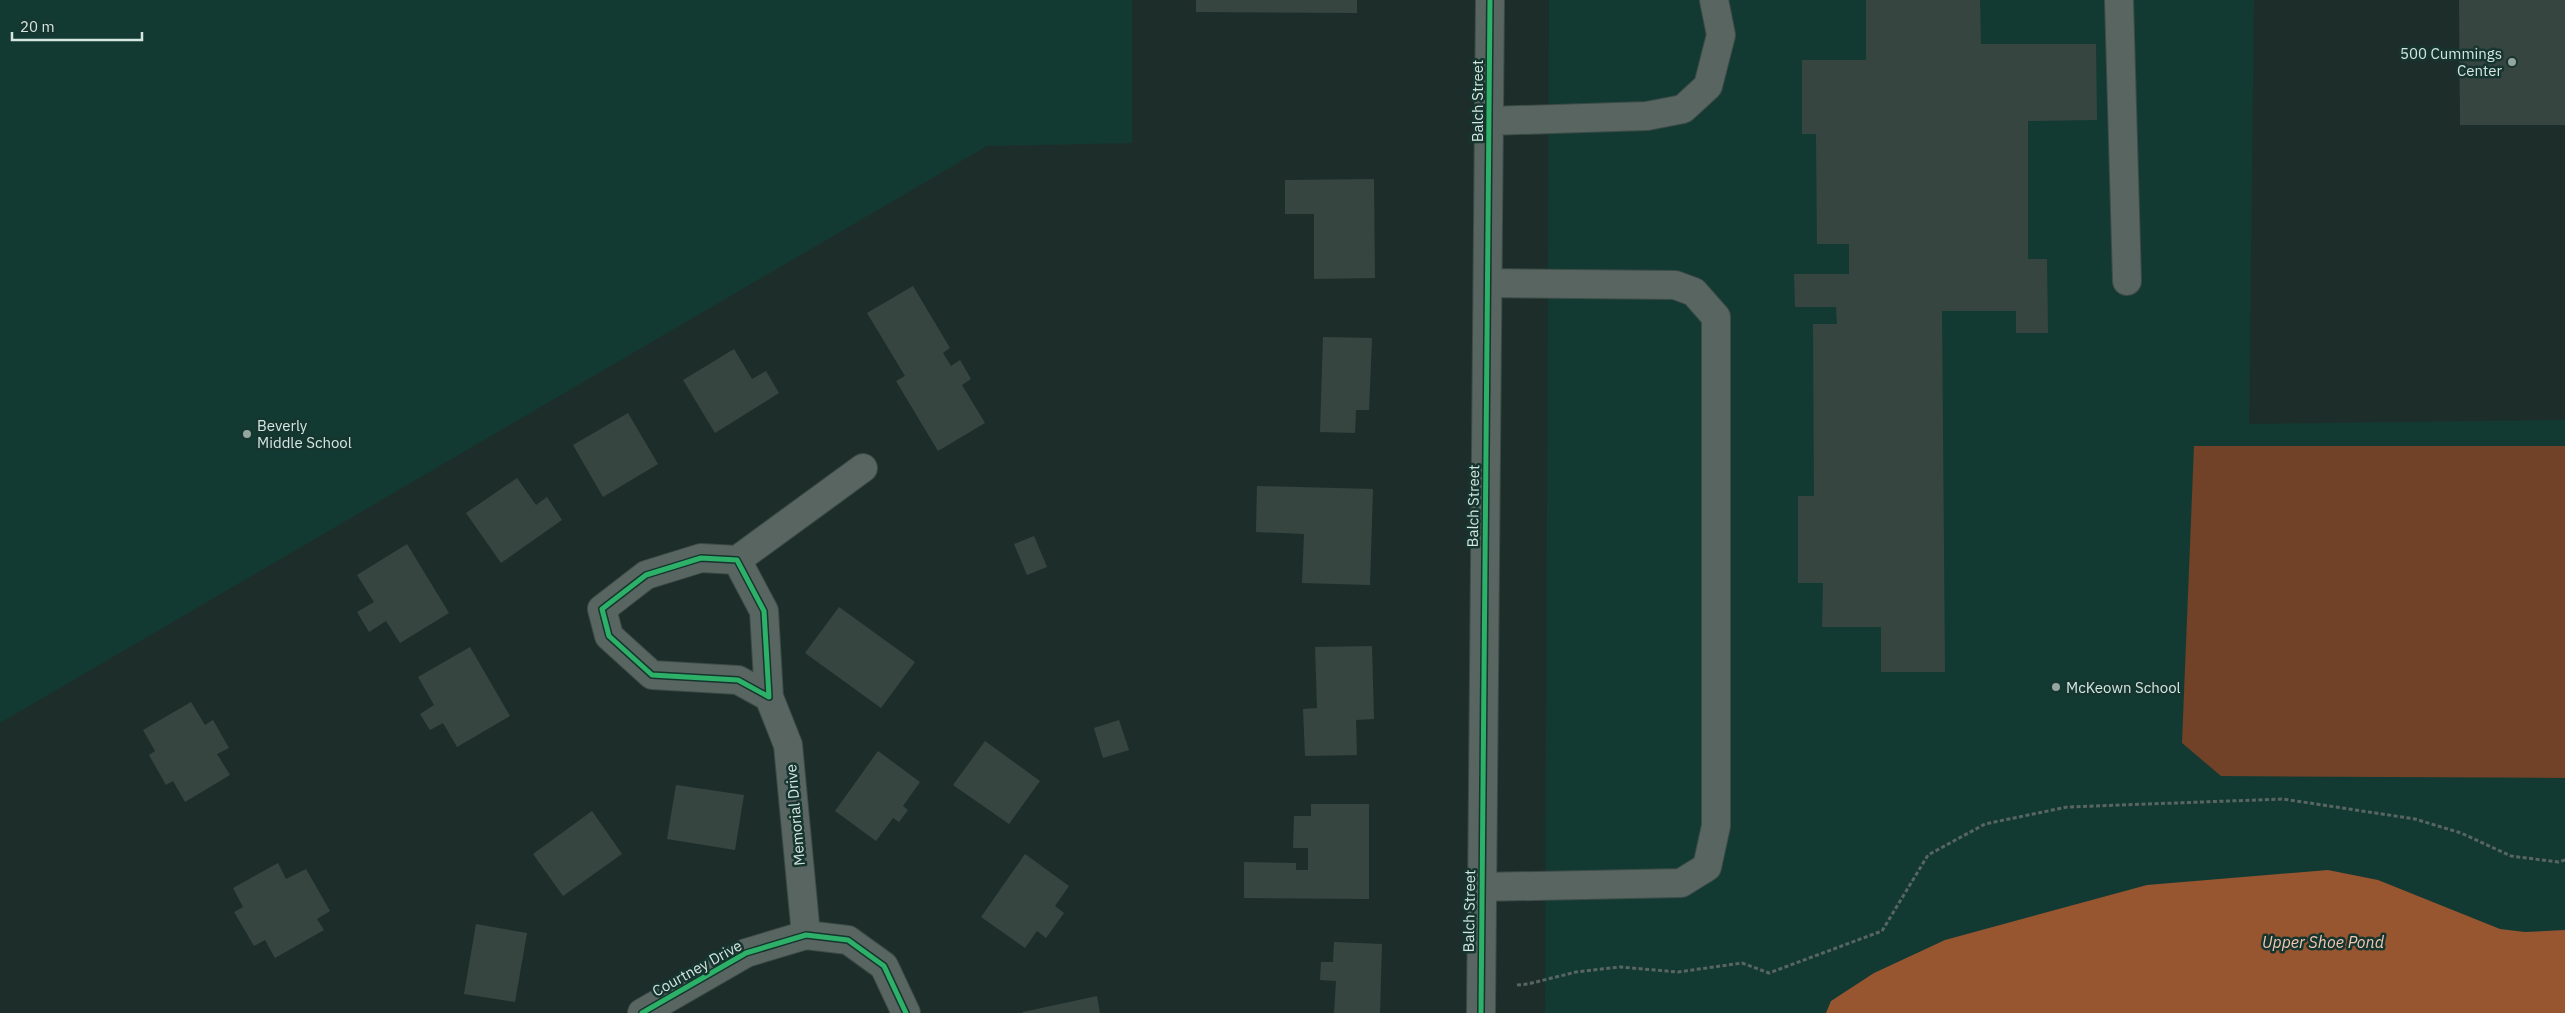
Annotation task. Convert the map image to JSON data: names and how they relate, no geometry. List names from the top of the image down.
{
  "streets": {
    "street": ["Balch Street", "Memorial Drive", "Courtney Drive"]
  },
  "crossings": [
    ["Memorial Drive", "Courtney Drive"]
  ],
  "water": ["Upper Shoe Pond"],
  "places": ["500 Cummings Center", "Beverly Middle School", "McKeown School"],
  "scale_bar": "20 m"
}
